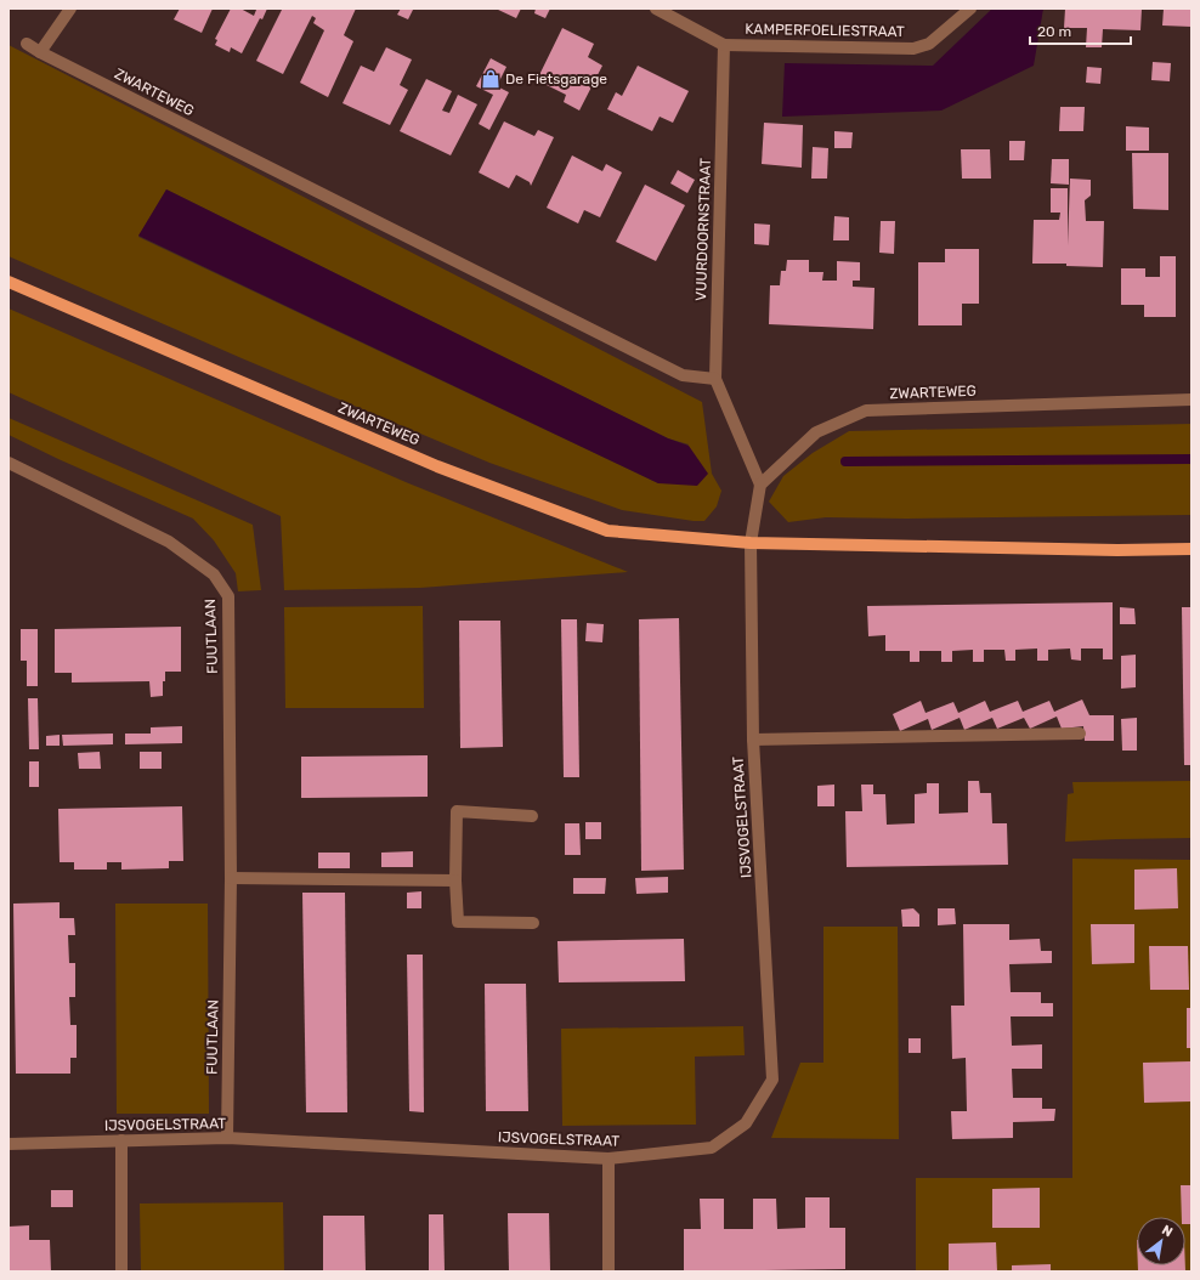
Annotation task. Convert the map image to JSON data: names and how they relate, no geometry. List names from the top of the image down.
{
  "streets": {
    "main road": ["ZWARTEWEG"],
    "street": [
      "KAMPERFOELIESTRAAT",
      "VUURDOORNSTRAAT",
      "FUUTLAAN",
      "IJSVOGELSTRAAT"
    ]
  },
  "crossings": [
    ["KAMPERFOELIESTRAAT", "VUURDOORNSTRAAT"],
    ["ZWARTEWEG", "VUURDOORNSTRAAT"],
    ["ZWARTEWEG", "IJSVOGELSTRAAT"],
    ["FUUTLAAN", "IJSVOGELSTRAAT"]
  ],
  "places": {
    "shop": ["De Fietsgarage"]
  },
  "scale_bar": "20 m",
  "north": "top right"
}
